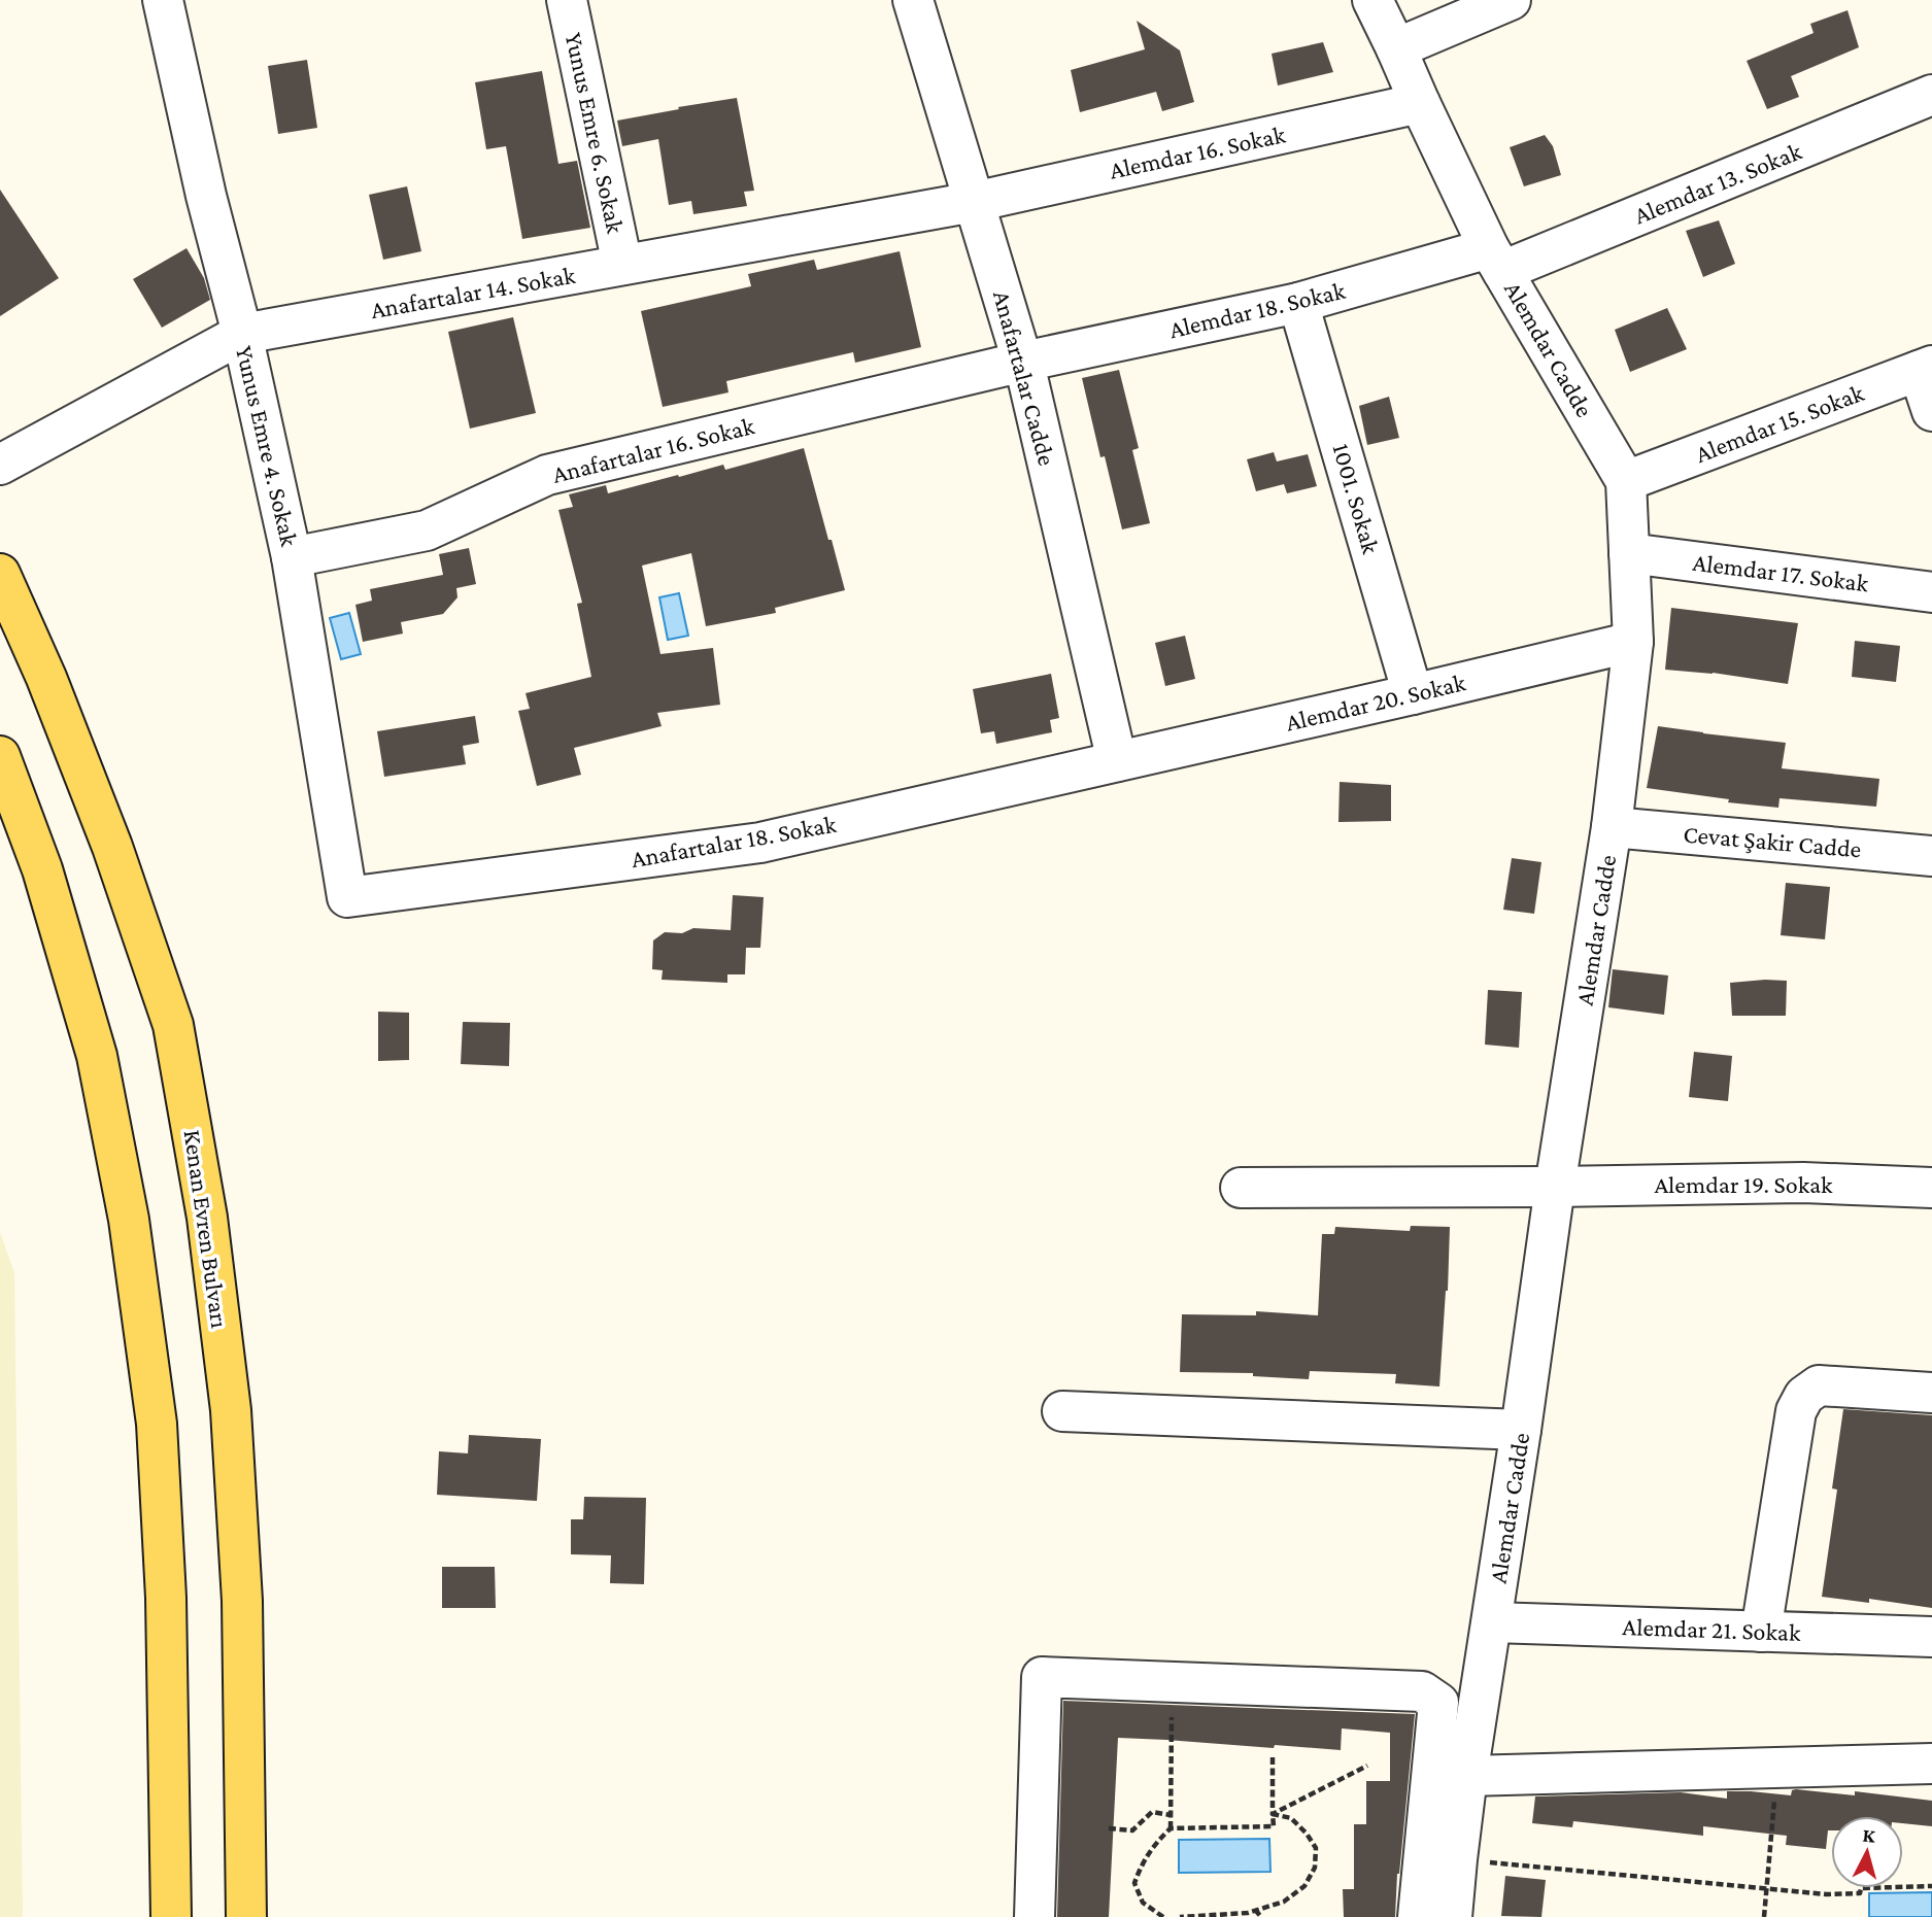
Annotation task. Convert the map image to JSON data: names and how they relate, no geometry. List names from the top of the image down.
{
  "streets": {
    "main road": ["Kenan Evren Bulvarı"],
    "street": [
      "Yunus Emre 6. Sokak",
      "Alemdar 16. Sokak",
      "Alemdar 13. Sokak",
      "Anafartalar 14. Sokak",
      "Alemdar 18. Sokak",
      "Alemdar Cadde",
      "Anafartalar Cadde",
      "Alemdar 15. Sokak",
      "Yunus Emre 4. Sokak",
      "Anafartalar 16. Sokak",
      "1001. Sokak",
      "Alemdar 17. Sokak",
      "Alemdar 20. Sokak",
      "Anafartalar 18. Sokak",
      "Cevat Şakir Cadde",
      "Alemdar 19. Sokak",
      "Alemdar 21. Sokak"
    ]
  },
  "crossings": [
    ["Yunus Emre 6. Sokak", "Anafartalar 14. Sokak"],
    ["Alemdar 16. Sokak", "Anafartalar 14. Sokak"],
    ["Alemdar 16. Sokak", "Alemdar Cadde"],
    ["Alemdar 16. Sokak", "Anafartalar Cadde"],
    ["Alemdar 13. Sokak", "Alemdar 18. Sokak"],
    ["Alemdar 13. Sokak", "Alemdar Cadde"],
    ["Anafartalar 14. Sokak", "Anafartalar Cadde"],
    ["Anafartalar 14. Sokak", "Yunus Emre 4. Sokak"],
    ["Alemdar 18. Sokak", "Alemdar Cadde"],
    ["Alemdar 18. Sokak", "Anafartalar Cadde"],
    ["Alemdar 18. Sokak", "Anafartalar 16. Sokak"],
    ["Alemdar 18. Sokak", "1001. Sokak"],
    ["Alemdar Cadde", "Alemdar 15. Sokak"],
    ["Alemdar Cadde", "Alemdar 17. Sokak"],
    ["Alemdar Cadde", "Alemdar 20. Sokak"],
    ["Alemdar Cadde", "Cevat Şakir Cadde"],
    ["Alemdar Cadde", "Alemdar 19. Sokak"],
    ["Alemdar Cadde", "Alemdar 21. Sokak"],
    ["Anafartalar Cadde", "Anafartalar 16. Sokak"],
    ["Anafartalar Cadde", "Alemdar 20. Sokak"],
    ["Anafartalar Cadde", "Anafartalar 18. Sokak"],
    ["Yunus Emre 4. Sokak", "Anafartalar 16. Sokak"],
    ["Yunus Emre 4. Sokak", "Anafartalar 18. Sokak"],
    ["1001. Sokak", "Alemdar 20. Sokak"],
    ["Alemdar 20. Sokak", "Anafartalar 18. Sokak"]
  ],
  "north": "top"
}
